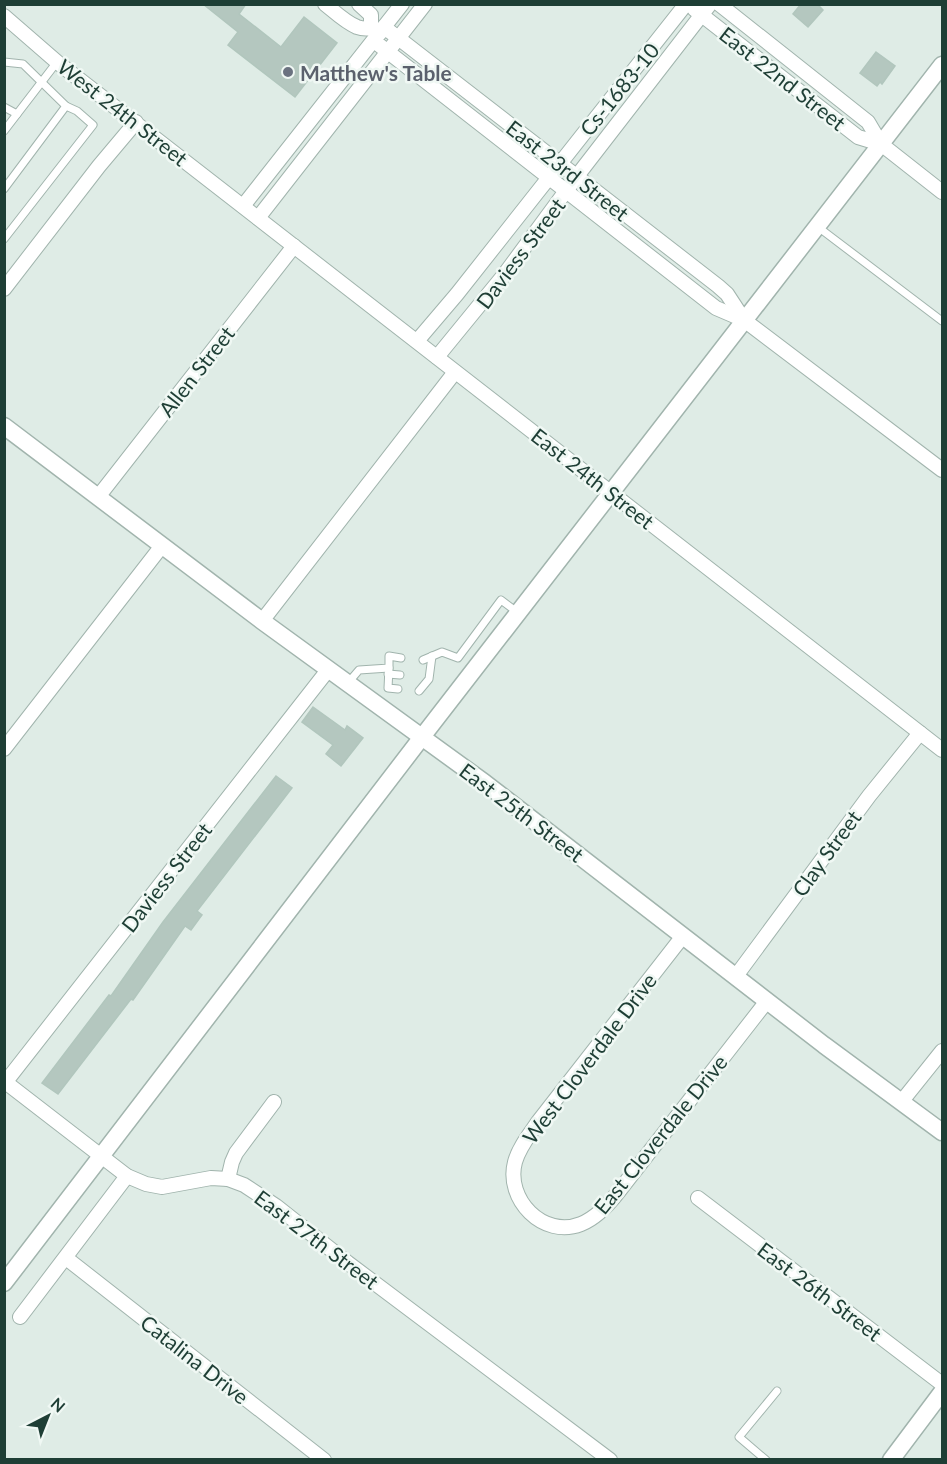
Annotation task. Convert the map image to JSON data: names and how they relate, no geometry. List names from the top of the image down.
{
  "streets": {
    "street": [
      "East 22nd Street",
      "Cs-1683-10",
      "West 24th Street",
      "East 23rd Street",
      "Daviess Street",
      "Allen Street",
      "East 24th Street",
      "East 25th Street",
      "Clay Street",
      "West Cloverdale Drive",
      "East Cloverdale Drive",
      "East 27th Street",
      "East 26th Street",
      "Catalina Drive"
    ]
  },
  "crossings": [
    ["East 22nd Street", "Cs-1683-10"],
    ["East 22nd Street", "Daviess Street"],
    ["Cs-1683-10", "East 23rd Street"],
    ["Cs-1683-10", "East 24th Street"],
    ["West 24th Street", "East 24th Street"],
    ["East 23rd Street", "Daviess Street"],
    ["Daviess Street", "East 24th Street"],
    ["Daviess Street", "East 25th Street"],
    ["Daviess Street", "East 27th Street"],
    ["Allen Street", "East 24th Street"],
    ["Allen Street", "East 25th Street"],
    ["East 24th Street", "Clay Street"],
    ["East 25th Street", "Clay Street"],
    ["East 25th Street", "West Cloverdale Drive"],
    ["East 25th Street", "East Cloverdale Drive"],
    ["West Cloverdale Drive", "East Cloverdale Drive"]
  ],
  "places": ["Matthew's Table"],
  "north": "top right"
}
